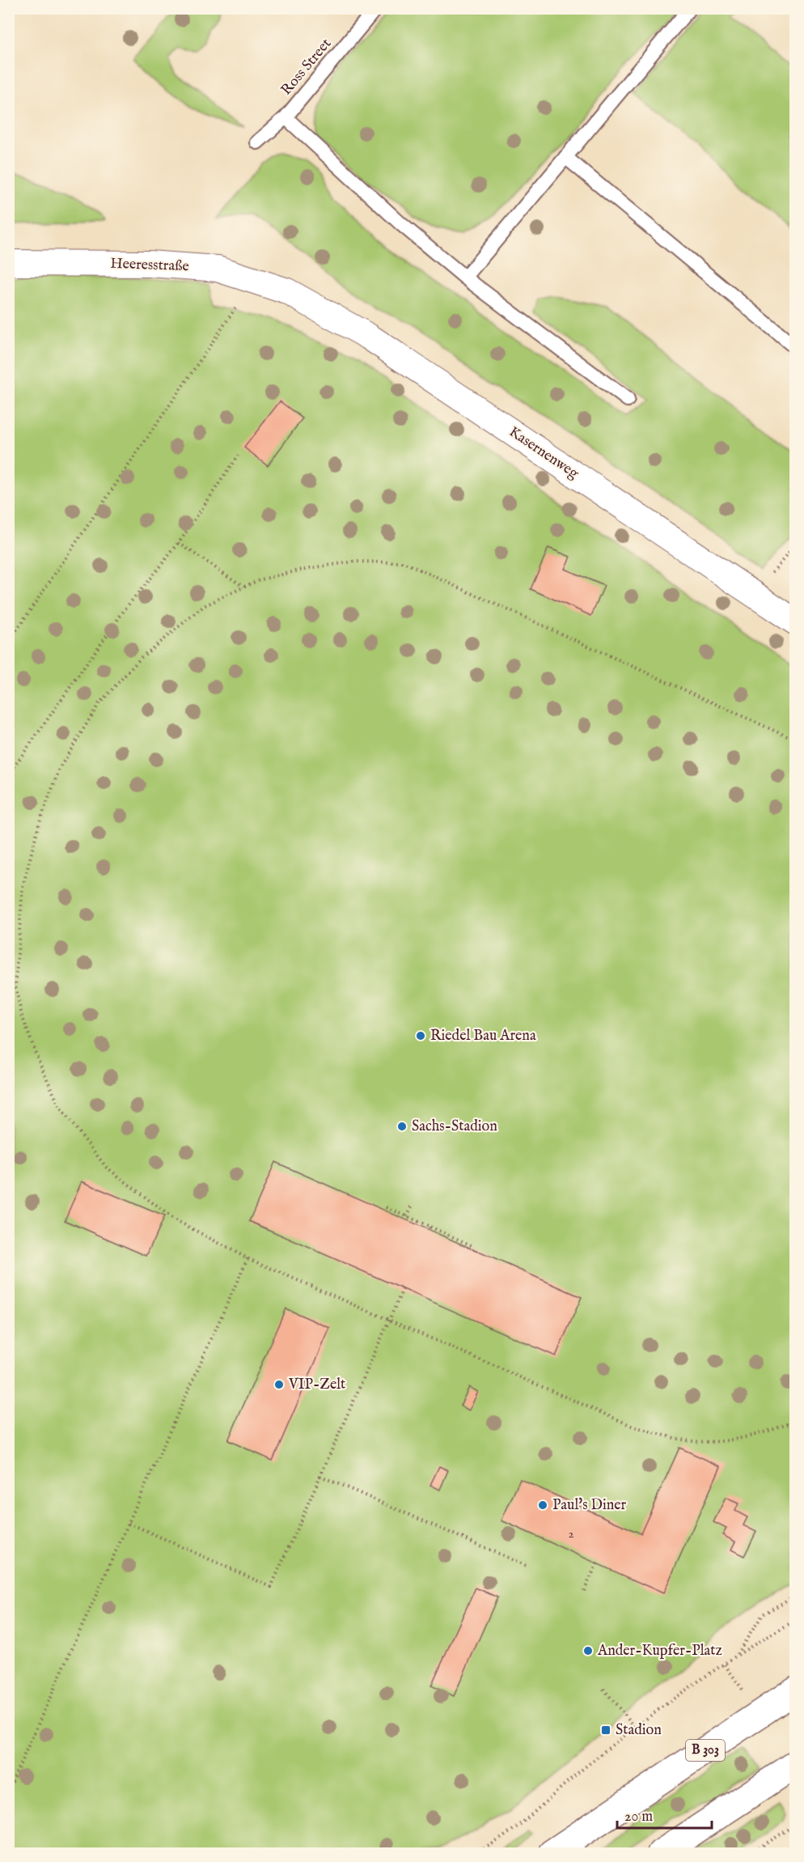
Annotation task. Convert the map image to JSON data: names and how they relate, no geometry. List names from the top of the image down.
{
  "streets": {
    "main road": ["B 303"],
    "street": ["Heeresstraße", "Kasernenweg"],
    "lane": ["Ross Street"]
  },
  "crossings": [
    ["Heeresstraße", "Kasernenweg"]
  ],
  "places": {
    "other": [
      "Riedel Bau Arena",
      "Sachs-Stadion",
      "VIP-Zelt",
      "Paul's Diner",
      "Ander-Kupfer-Platz"
    ],
    "transit": ["Stadion"]
  },
  "house_numbers": ["2"],
  "scale_bar": "20 m"
}
